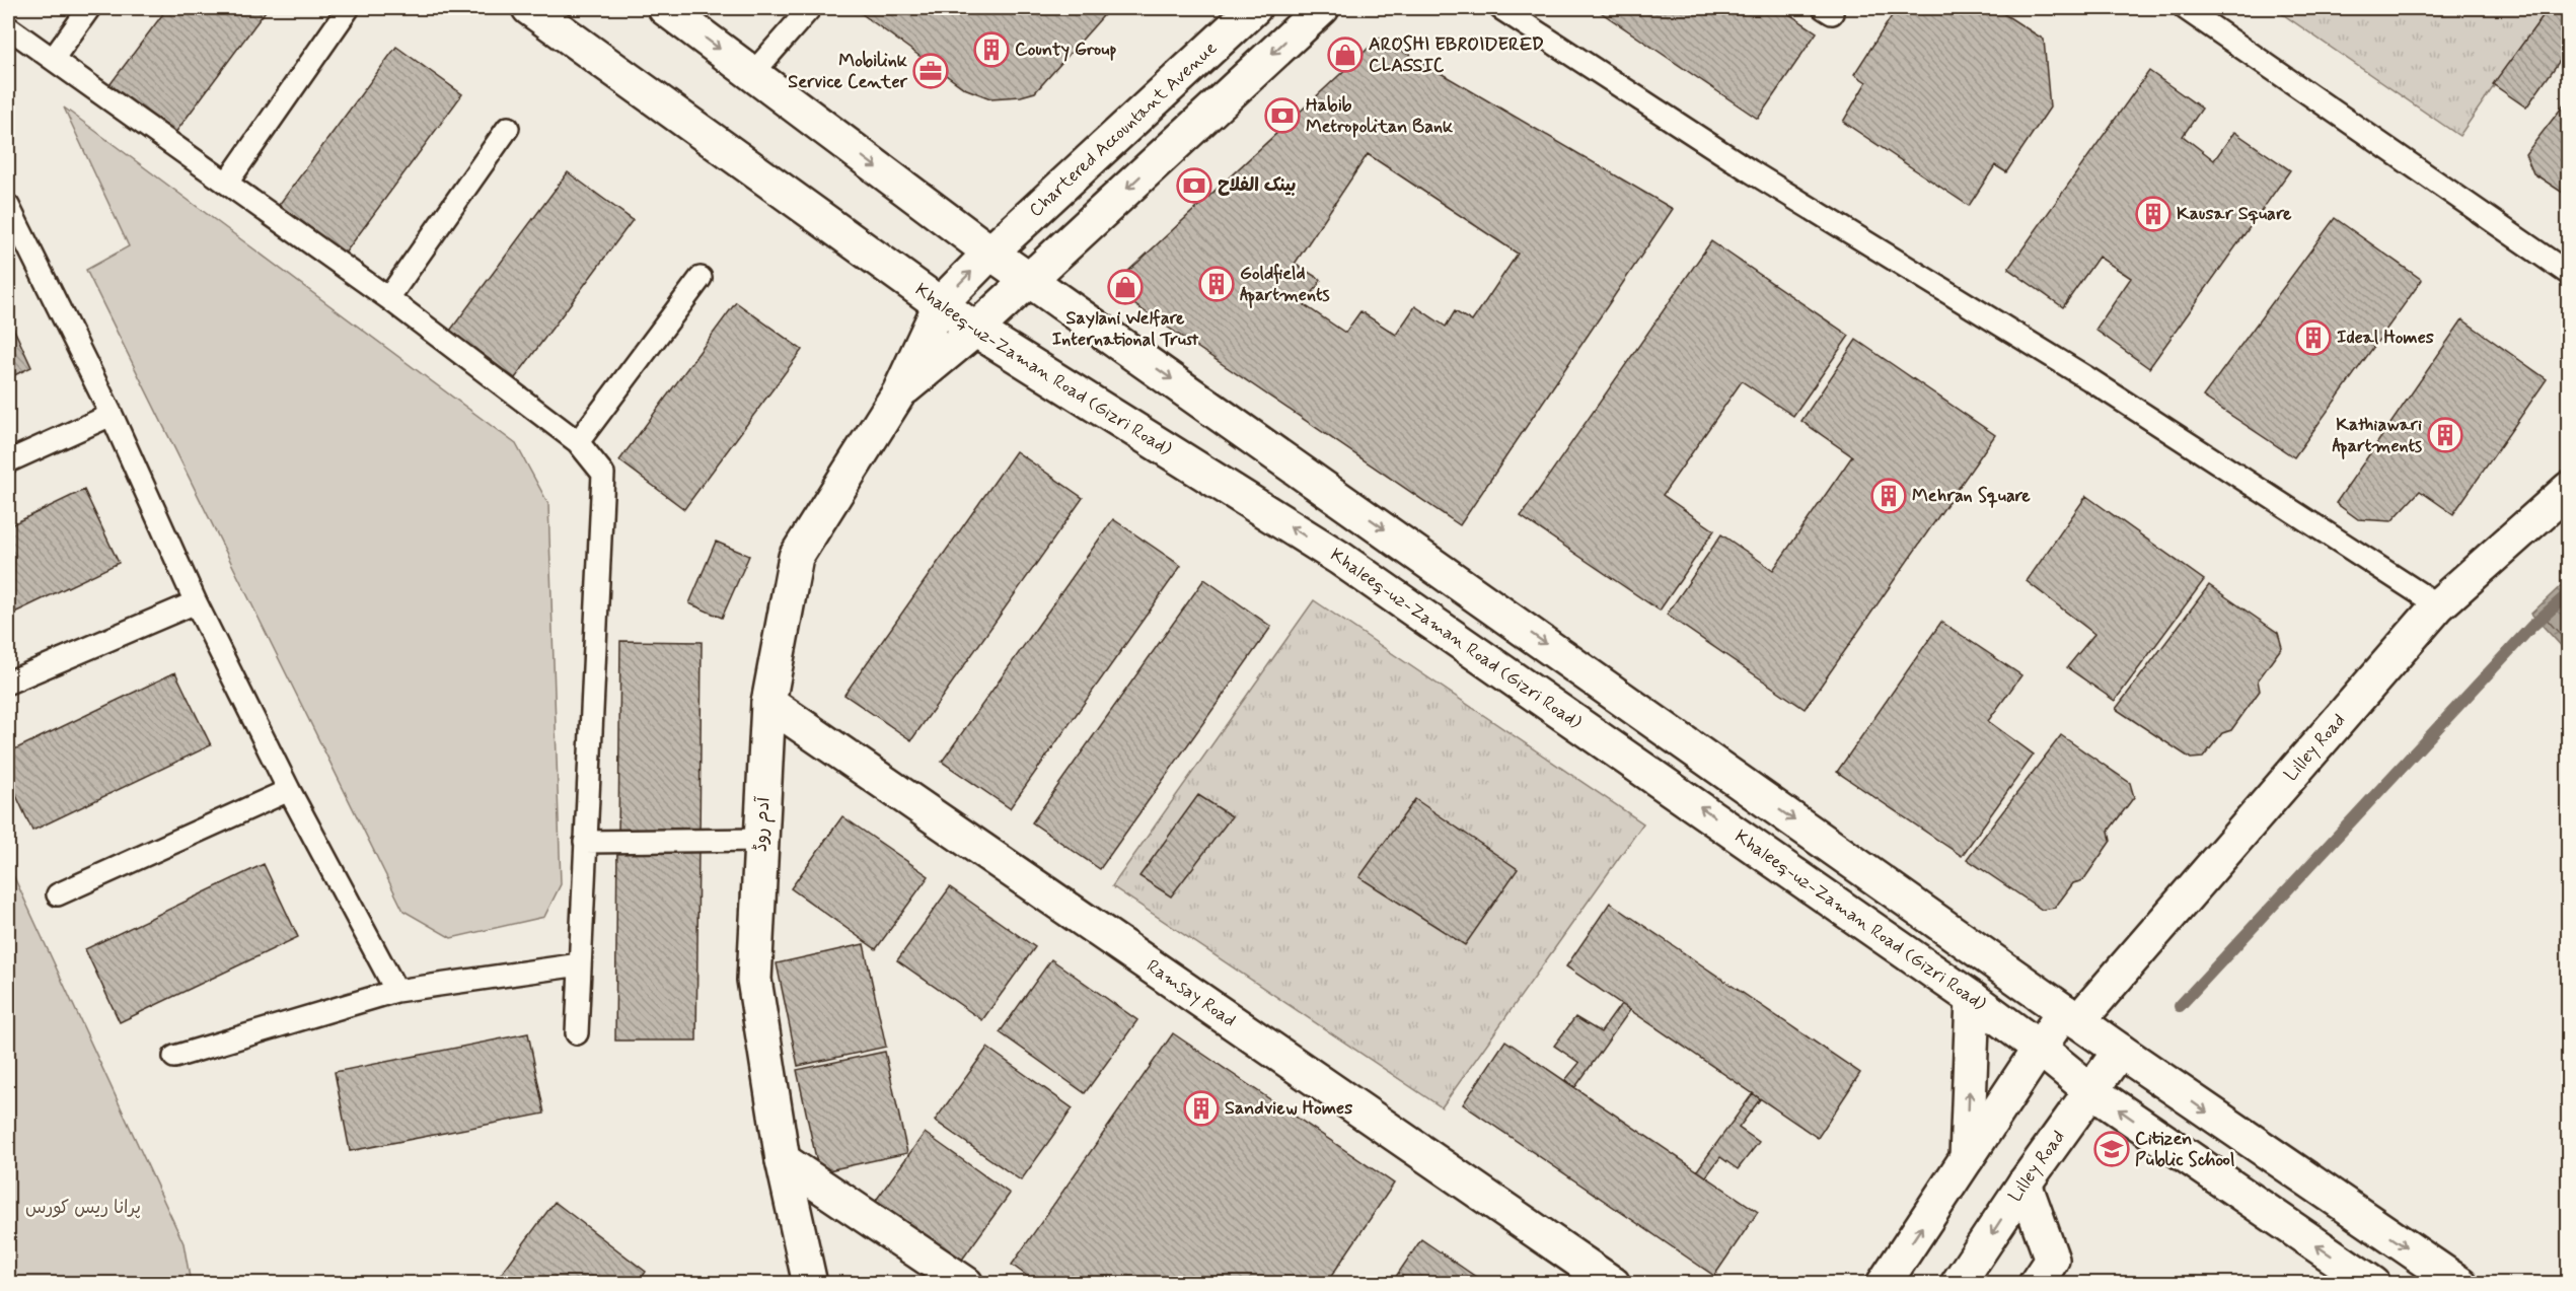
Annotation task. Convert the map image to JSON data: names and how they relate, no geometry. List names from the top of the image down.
{
  "streets": {
    "main road": [
      "Chartered Accountant Avenue",
      "Khaleeq-uz-Zaman Road (Gizri Road)",
      "Lilley Road",
      "آدم روڈ",
      "Ramsay Road"
    ]
  },
  "crossings": [
    ["Chartered Accountant Avenue", "آدم روڈ"],
    ["Khaleeq-uz-Zaman Road (Gizri Road)", "Lilley Road"],
    ["Khaleeq-uz-Zaman Road (Gizri Road)", "آدم روڈ"],
    ["آدم روڈ", "Ramsay Road"]
  ],
  "parks": ["پرانا ریس کورس"],
  "places": {
    "building": [
      "County Group",
      "Kausar Square",
      "Goldfield Apartments",
      "Ideal Homes",
      "Kathiawari Apartments",
      "Mehran Square",
      "Sandview Homes"
    ],
    "shop": ["AROSHI EBROIDERED CLASSIC", "Saylani Welfare International Trust"],
    "office": ["Mobilink Service Center"],
    "bank": ["Habib Metropolitan Bank", "بینک الفلاح"],
    "school or university": ["Citizen Public School"]
  }
}
